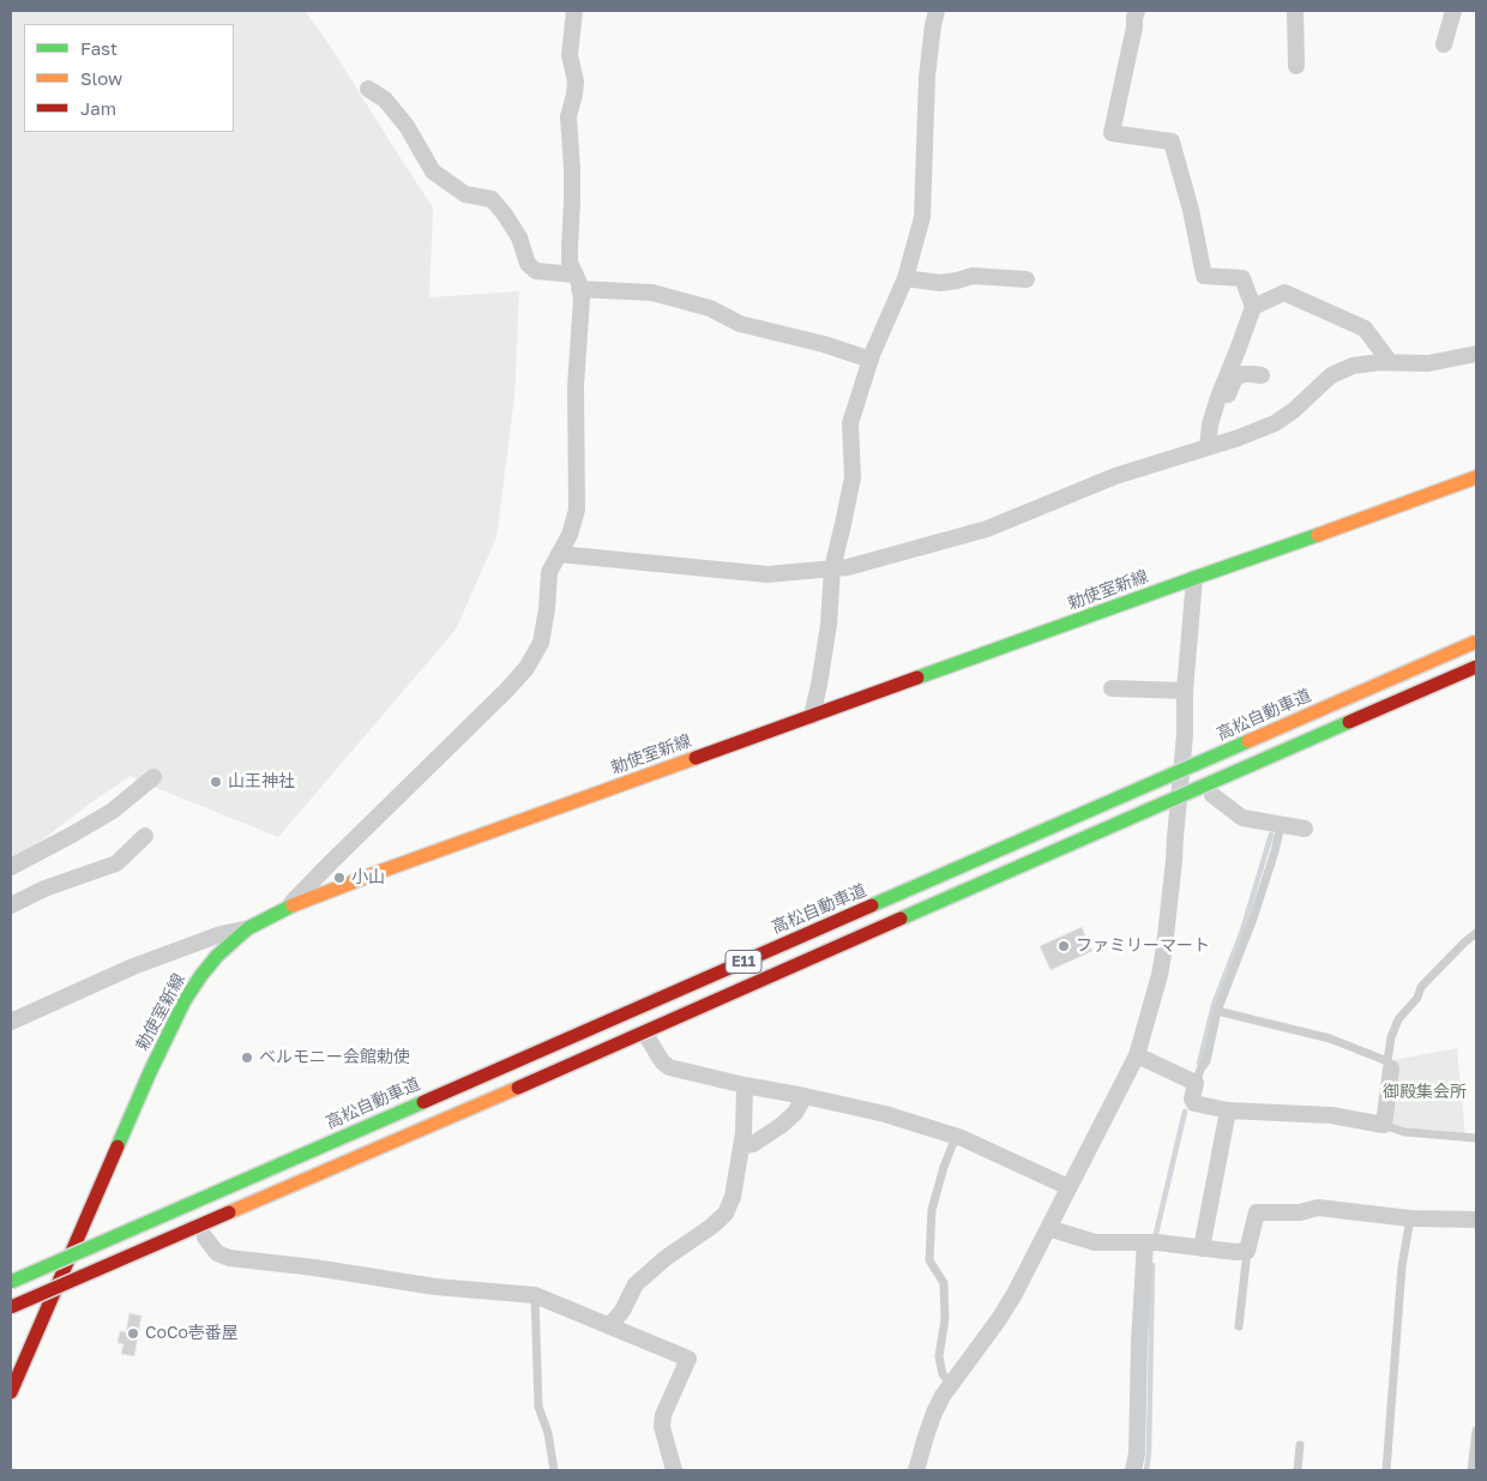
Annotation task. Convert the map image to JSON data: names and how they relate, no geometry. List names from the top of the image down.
{
  "streets": {
    "main road": ["勅使室新線", "高松自動車道", "E11"]
  },
  "parks": ["御殿集会所"],
  "places": [
    "山王神社",
    "小山",
    "ファミリーマート",
    "ベルモニー会館勅使",
    "CoCo壱番屋"
  ],
  "legend": ["Fast", "Slow", "Jam"]
}
